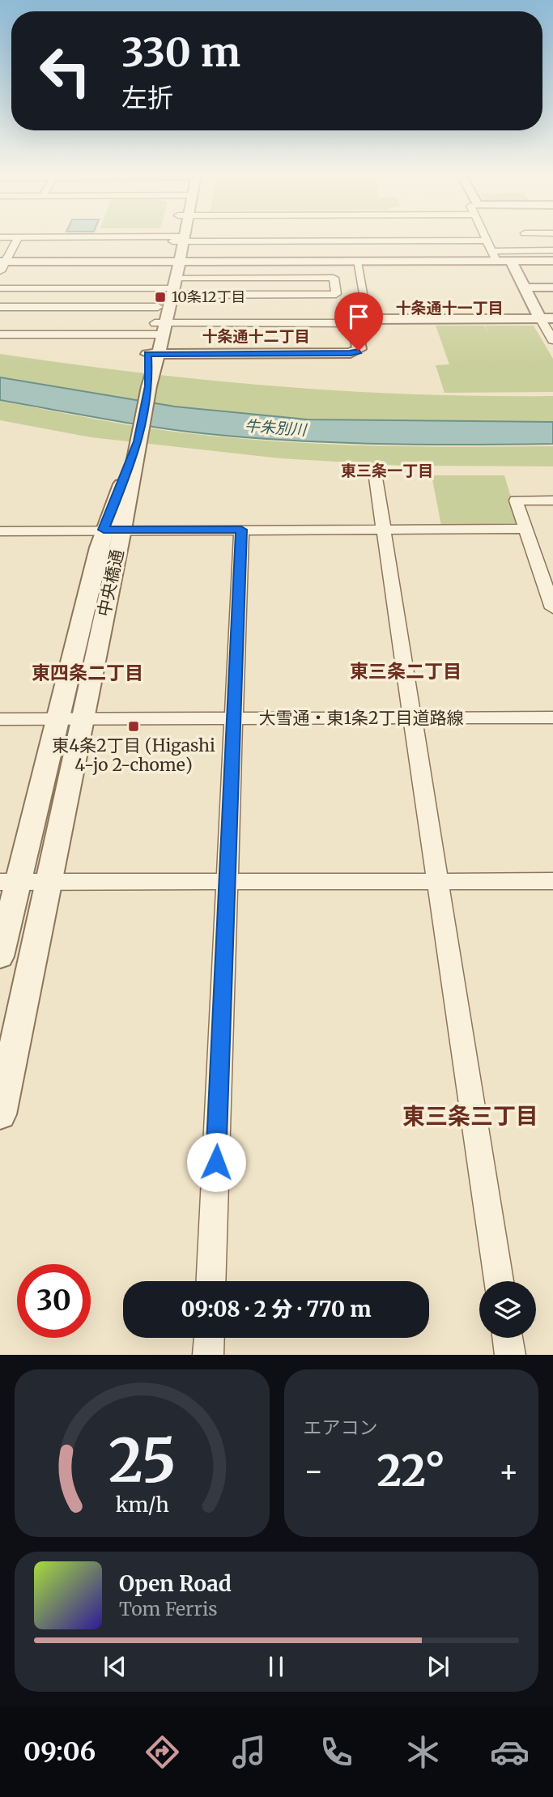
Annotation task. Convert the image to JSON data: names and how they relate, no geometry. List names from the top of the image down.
{
  "streets": {
    "street": ["中央橋通", "大雪通・東1条2丁目道路線"]
  },
  "crossings": [
    ["中央橋通", "大雪通・東1条2丁目道路線"]
  ],
  "districts": [
    "十条通十一丁目",
    "十条通十二丁目",
    "東三条一丁目",
    "東三条二丁目",
    "東四条二丁目",
    "東三条三丁目"
  ],
  "water": ["牛朱別川"],
  "places": {
    "transit": ["10条12丁目", "東4条2丁目 (Higashi 4-jo 2-chome)"]
  },
  "page": {
    "turn": ["330 m", "左折"],
    "limit": "30",
    "trip": "09:08 · 2 分 · 770 m",
    "tile": "エアコン",
    "heat": ["−", "22°", "+"],
    "song": ["Open Road", "Tom Ferris"],
    "tabs": "09:06",
    "gauge": ["25", "km/h"]
  }
}
